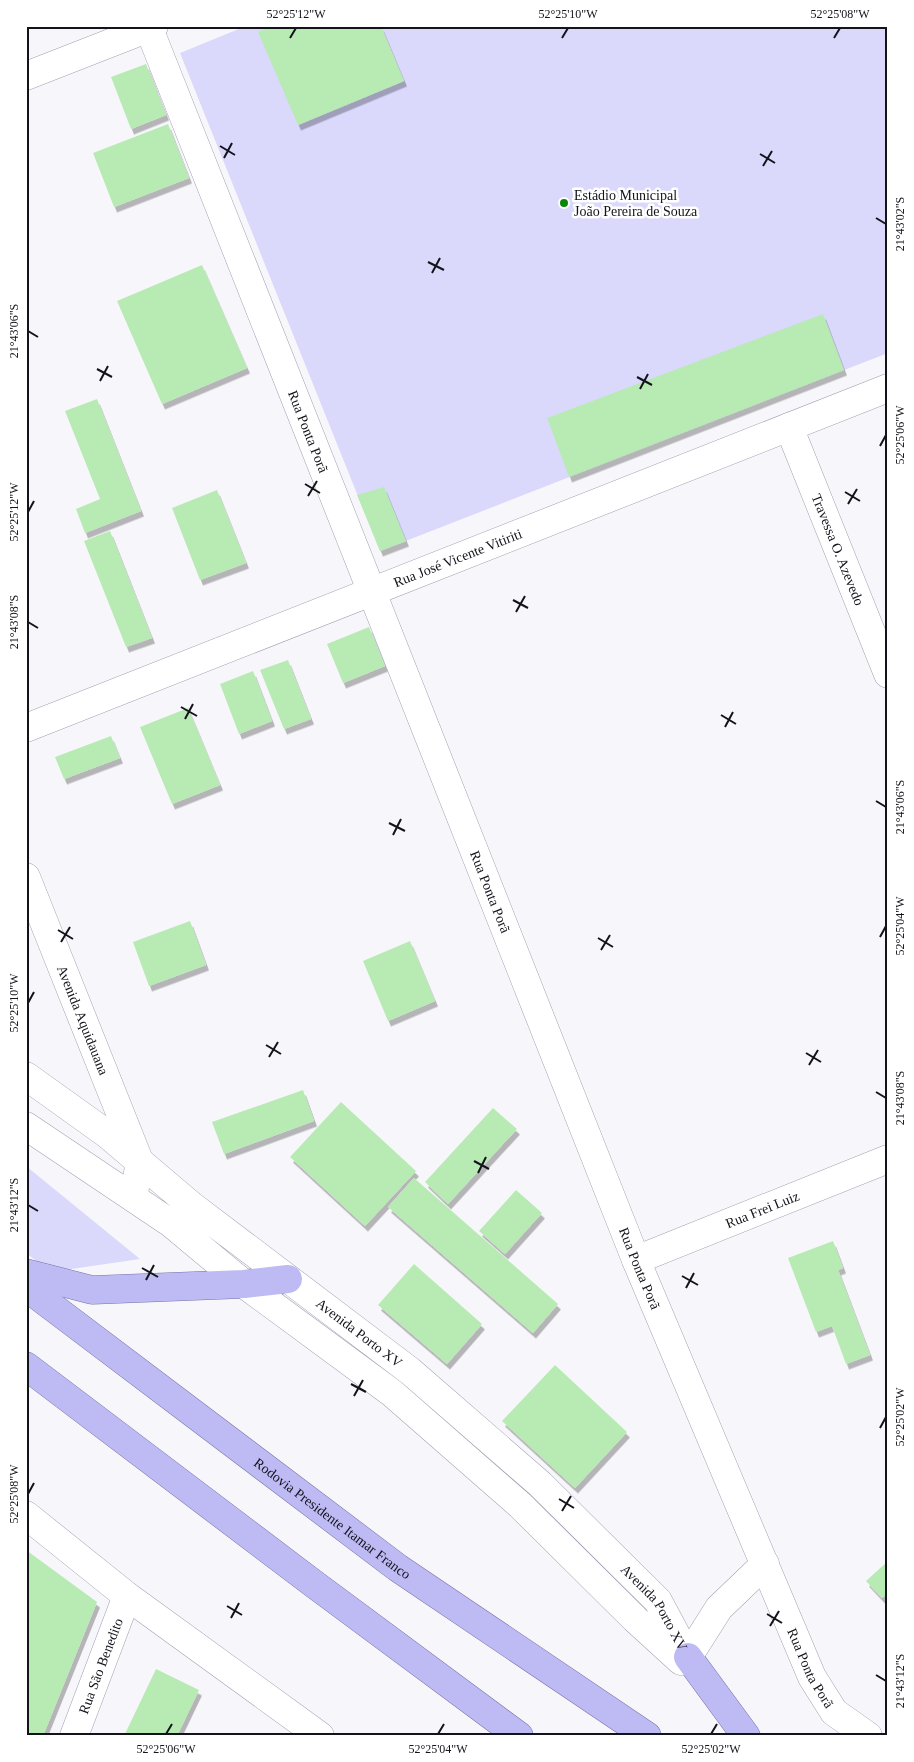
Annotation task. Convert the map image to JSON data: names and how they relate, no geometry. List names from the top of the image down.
{
  "streets": {
    "highway": ["Rodovia Presidente Itamar Franco"],
    "street": [
      "Rua Ponta Porã",
      "Travessa O. Azevedo",
      "Rua José Vicente Vitiriti",
      "Avenida Aquidauana",
      "Rua Frei Luiz",
      "Avenida Porto XV",
      "Rua São Benedito"
    ]
  },
  "crossings": [
    ["Rua Ponta Porã", "Rua José Vicente Vitiriti"],
    ["Rua Ponta Porã", "Rua Frei Luiz"],
    ["Travessa O. Azevedo", "Rua José Vicente Vitiriti"],
    ["Avenida Aquidauana", "Avenida Porto XV"]
  ],
  "places": ["Estádio Municipal João Pereira de Souza"],
  "coordinates": [
    "52°25'12\"W",
    "52°25'10\"W",
    "52°25'08\"W",
    "21°43'02\"S",
    "21°43'06\"S",
    "52°25'06\"W",
    "21°43'08\"S",
    "52°25'04\"W",
    "21°43'12\"S",
    "52°25'02\"W"
  ]
}
